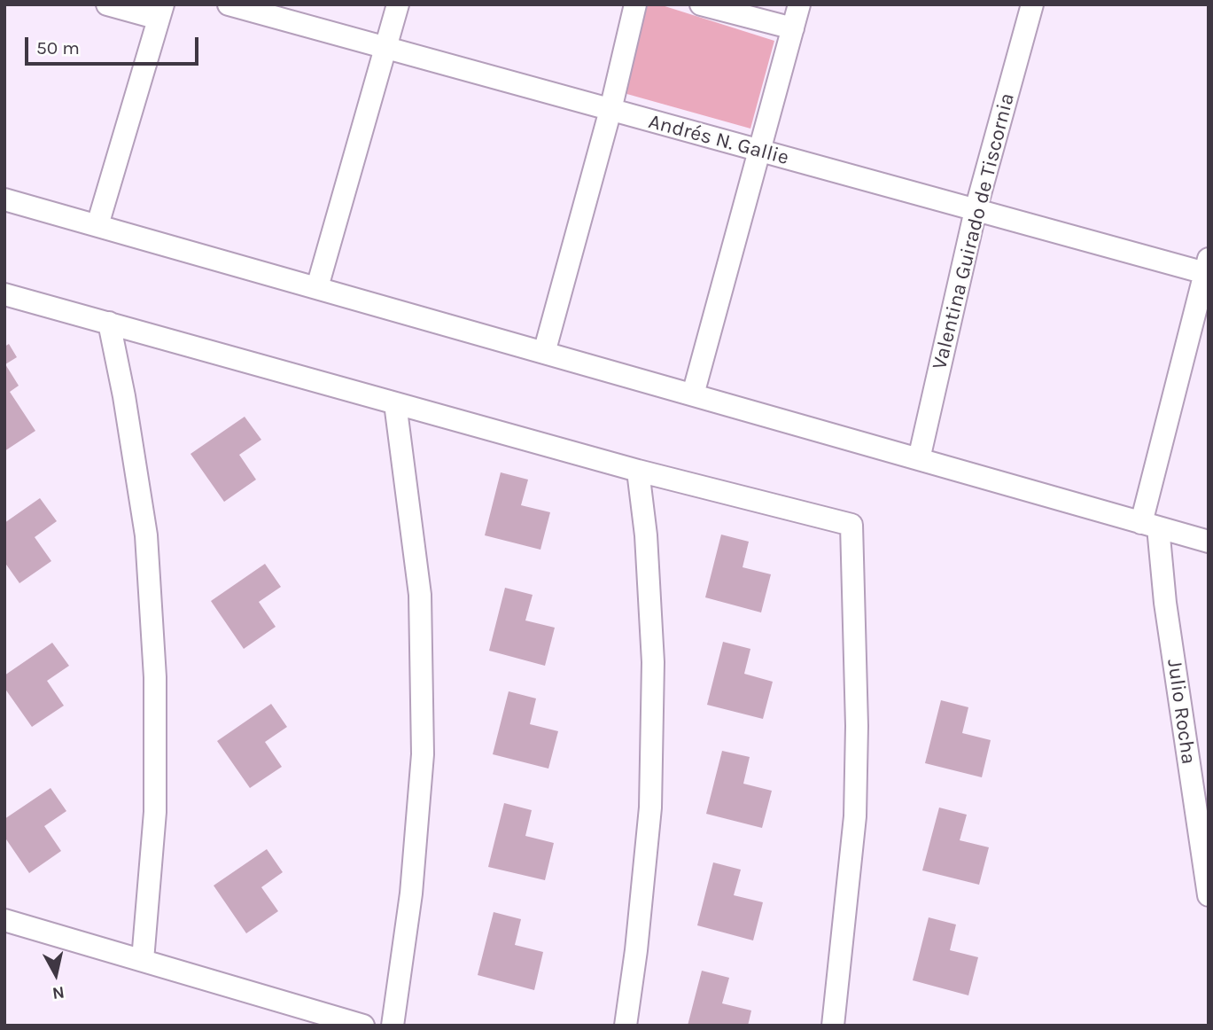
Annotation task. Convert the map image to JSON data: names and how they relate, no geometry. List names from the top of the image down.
{
  "streets": {
    "street": ["Andrés N. Gallie", "Valentina Guirado de Tiscornia", "Julio Rocha"]
  },
  "crossings": [
    ["Andrés N. Gallie", "Valentina Guirado de Tiscornia"],
    ["Andrés N. Gallie", "Julio Rocha"]
  ],
  "scale_bar": "50 m",
  "north": "bottom"
}
